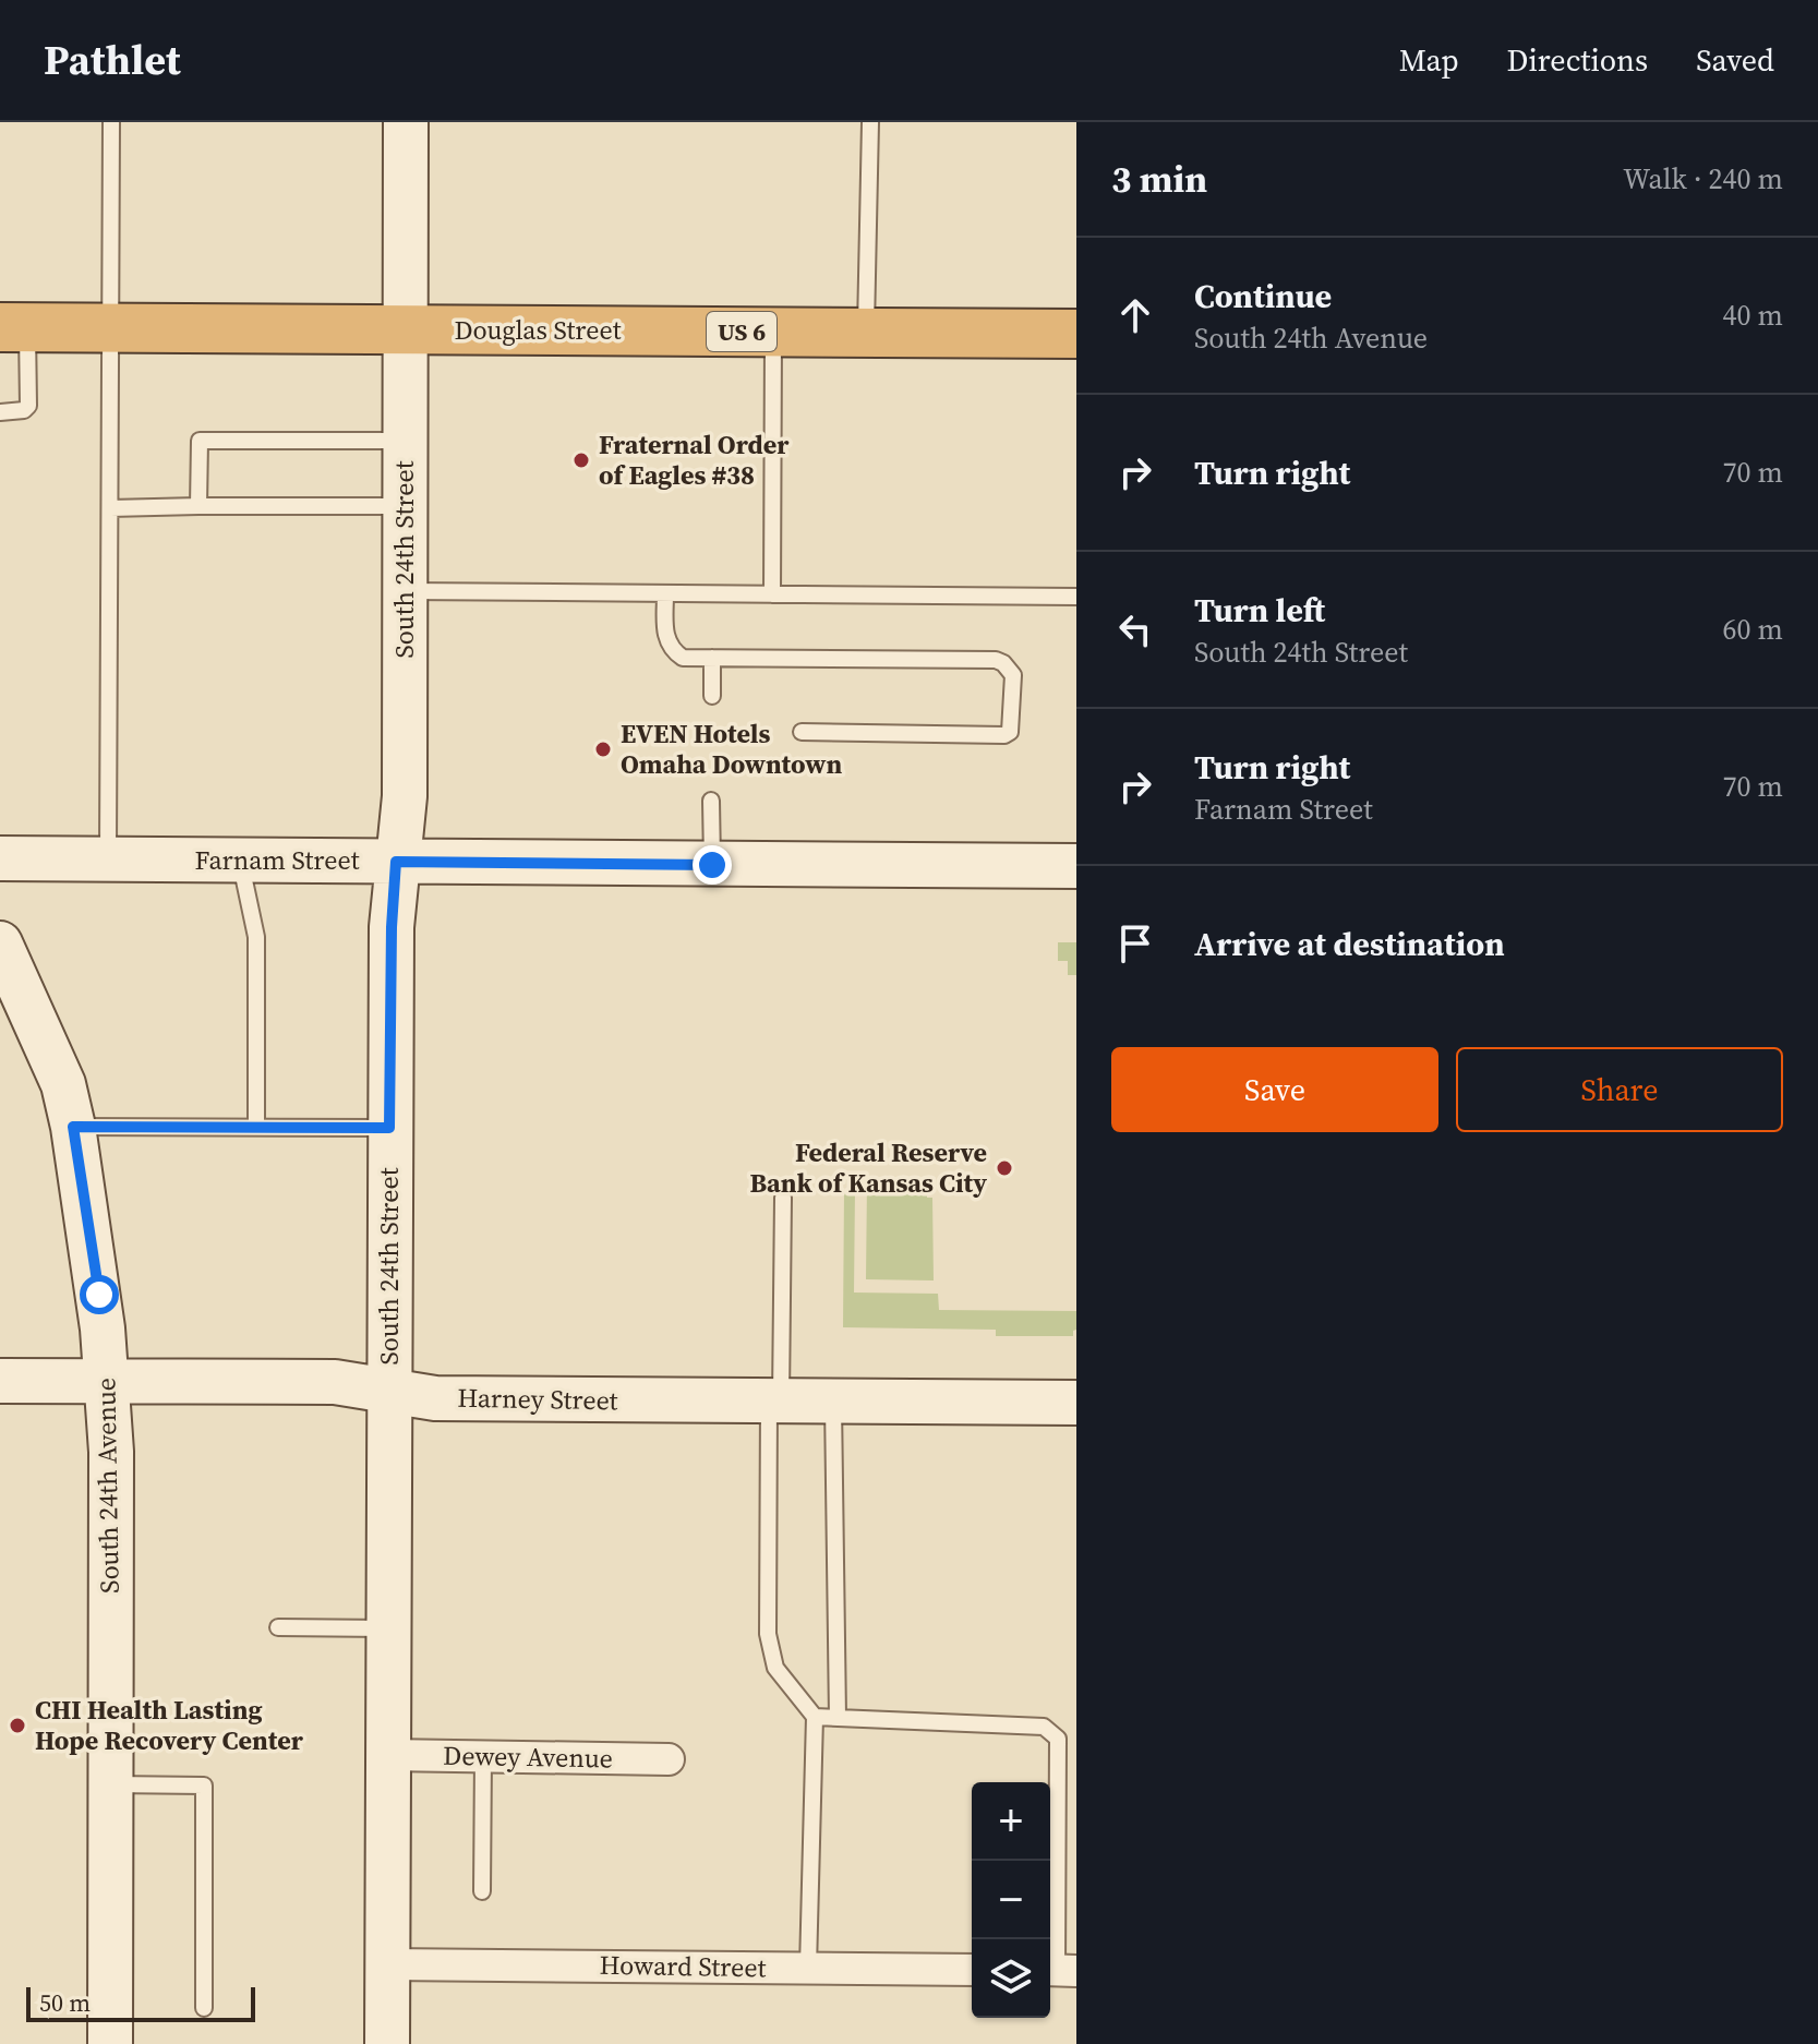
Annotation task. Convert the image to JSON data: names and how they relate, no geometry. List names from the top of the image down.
{
  "streets": {
    "highway": ["Douglas Street", "US 6"],
    "main road": [
      "South 24th Street",
      "Farnam Street",
      "Harney Street",
      "South 24th Avenue"
    ],
    "street": ["Dewey Avenue", "Howard Street"]
  },
  "crossings": [
    ["Douglas Street", "South 24th Street"],
    ["South 24th Street", "Farnam Street"],
    ["South 24th Street", "Harney Street"],
    ["South 24th Street", "Dewey Avenue"],
    ["South 24th Street", "Howard Street"],
    ["Harney Street", "South 24th Avenue"]
  ],
  "places": [
    "Fraternal Order of Eagles #38",
    "EVEN Hotels Omaha Downtown",
    "Federal Reserve Bank of Kansas City",
    "CHI Health Lasting Hope Recovery Center"
  ],
  "scale_bar": "50 m",
  "page": {
    "header": "Pathlet",
    "nav": ["Map", "Directions", "Saved"],
    "heading": ["3 min", "Walk · 240 m"],
    "list": [
      ["Continue", "South 24th Avenue", "40 m"],
      ["Turn right", "70 m"],
      ["Turn left", "South 24th Street", "60 m"],
      ["Turn right", "Farnam Street", "70 m"],
      "Arrive at destination"
    ],
    "buttons": ["Save", "Share"],
    "map_buttons": ["+", "−"],
    "scale": "50 m"
  }
}
